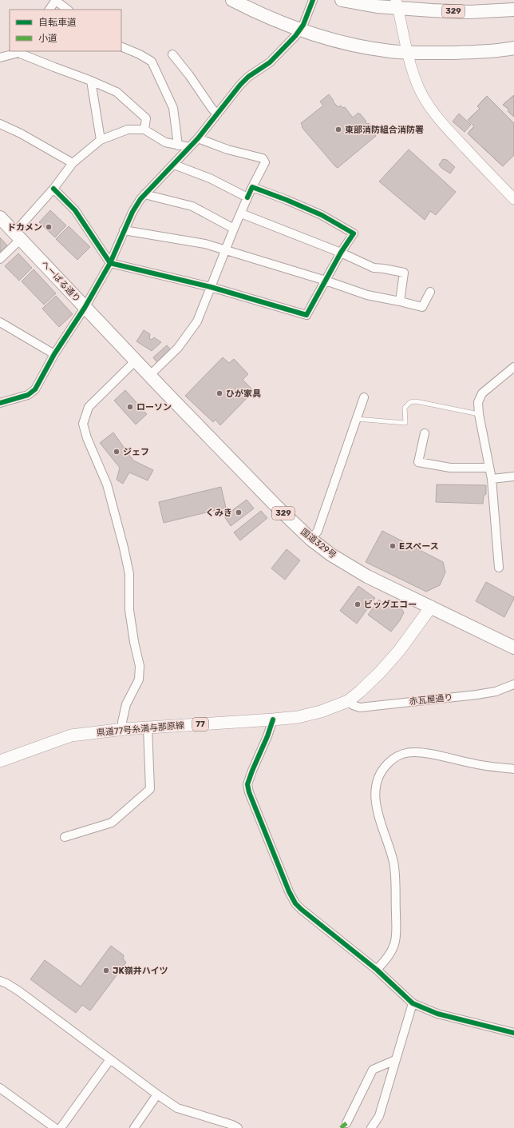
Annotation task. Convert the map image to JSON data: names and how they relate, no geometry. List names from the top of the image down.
{
  "streets": {
    "highway": ["329", "へーばる通り", "国道329号"],
    "main road": ["77", "県道77号糸満与那原線"],
    "street": ["赤瓦屋通り"]
  },
  "crossings": [
    ["へーばる通り", "国道329号"],
    ["国道329号", "県道77号糸満与那原線"],
    ["赤瓦屋通り", "県道77号糸満与那原線"]
  ],
  "places": [
    "東部消防組合消防署",
    "ドカメン",
    "ひが家具",
    "ローソン",
    "ジェフ",
    "くみき",
    "Eスペース",
    "ビッグエコー",
    "JK嶺井ハイツ"
  ],
  "legend": ["自転車道", "小道"]
}
